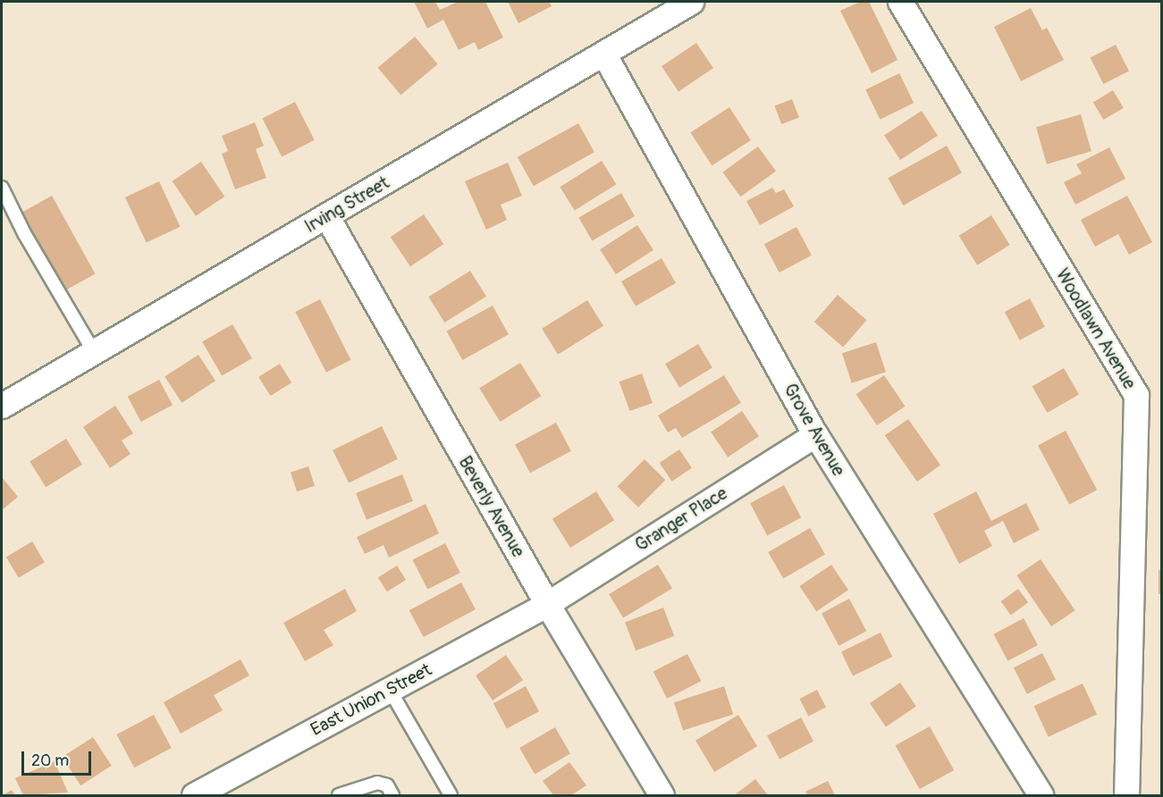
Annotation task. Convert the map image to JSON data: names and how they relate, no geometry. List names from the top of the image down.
{
  "streets": {
    "street": [
      "Irving Street",
      "Woodlawn Avenue",
      "Grove Avenue",
      "Beverly Avenue",
      "Granger Place",
      "East Union Street"
    ]
  },
  "crossings": [
    ["Irving Street", "Grove Avenue"],
    ["Irving Street", "Beverly Avenue"],
    ["Grove Avenue", "Granger Place"],
    ["Beverly Avenue", "Granger Place"],
    ["Beverly Avenue", "East Union Street"],
    ["Granger Place", "East Union Street"]
  ],
  "scale_bar": "20 m"
}
